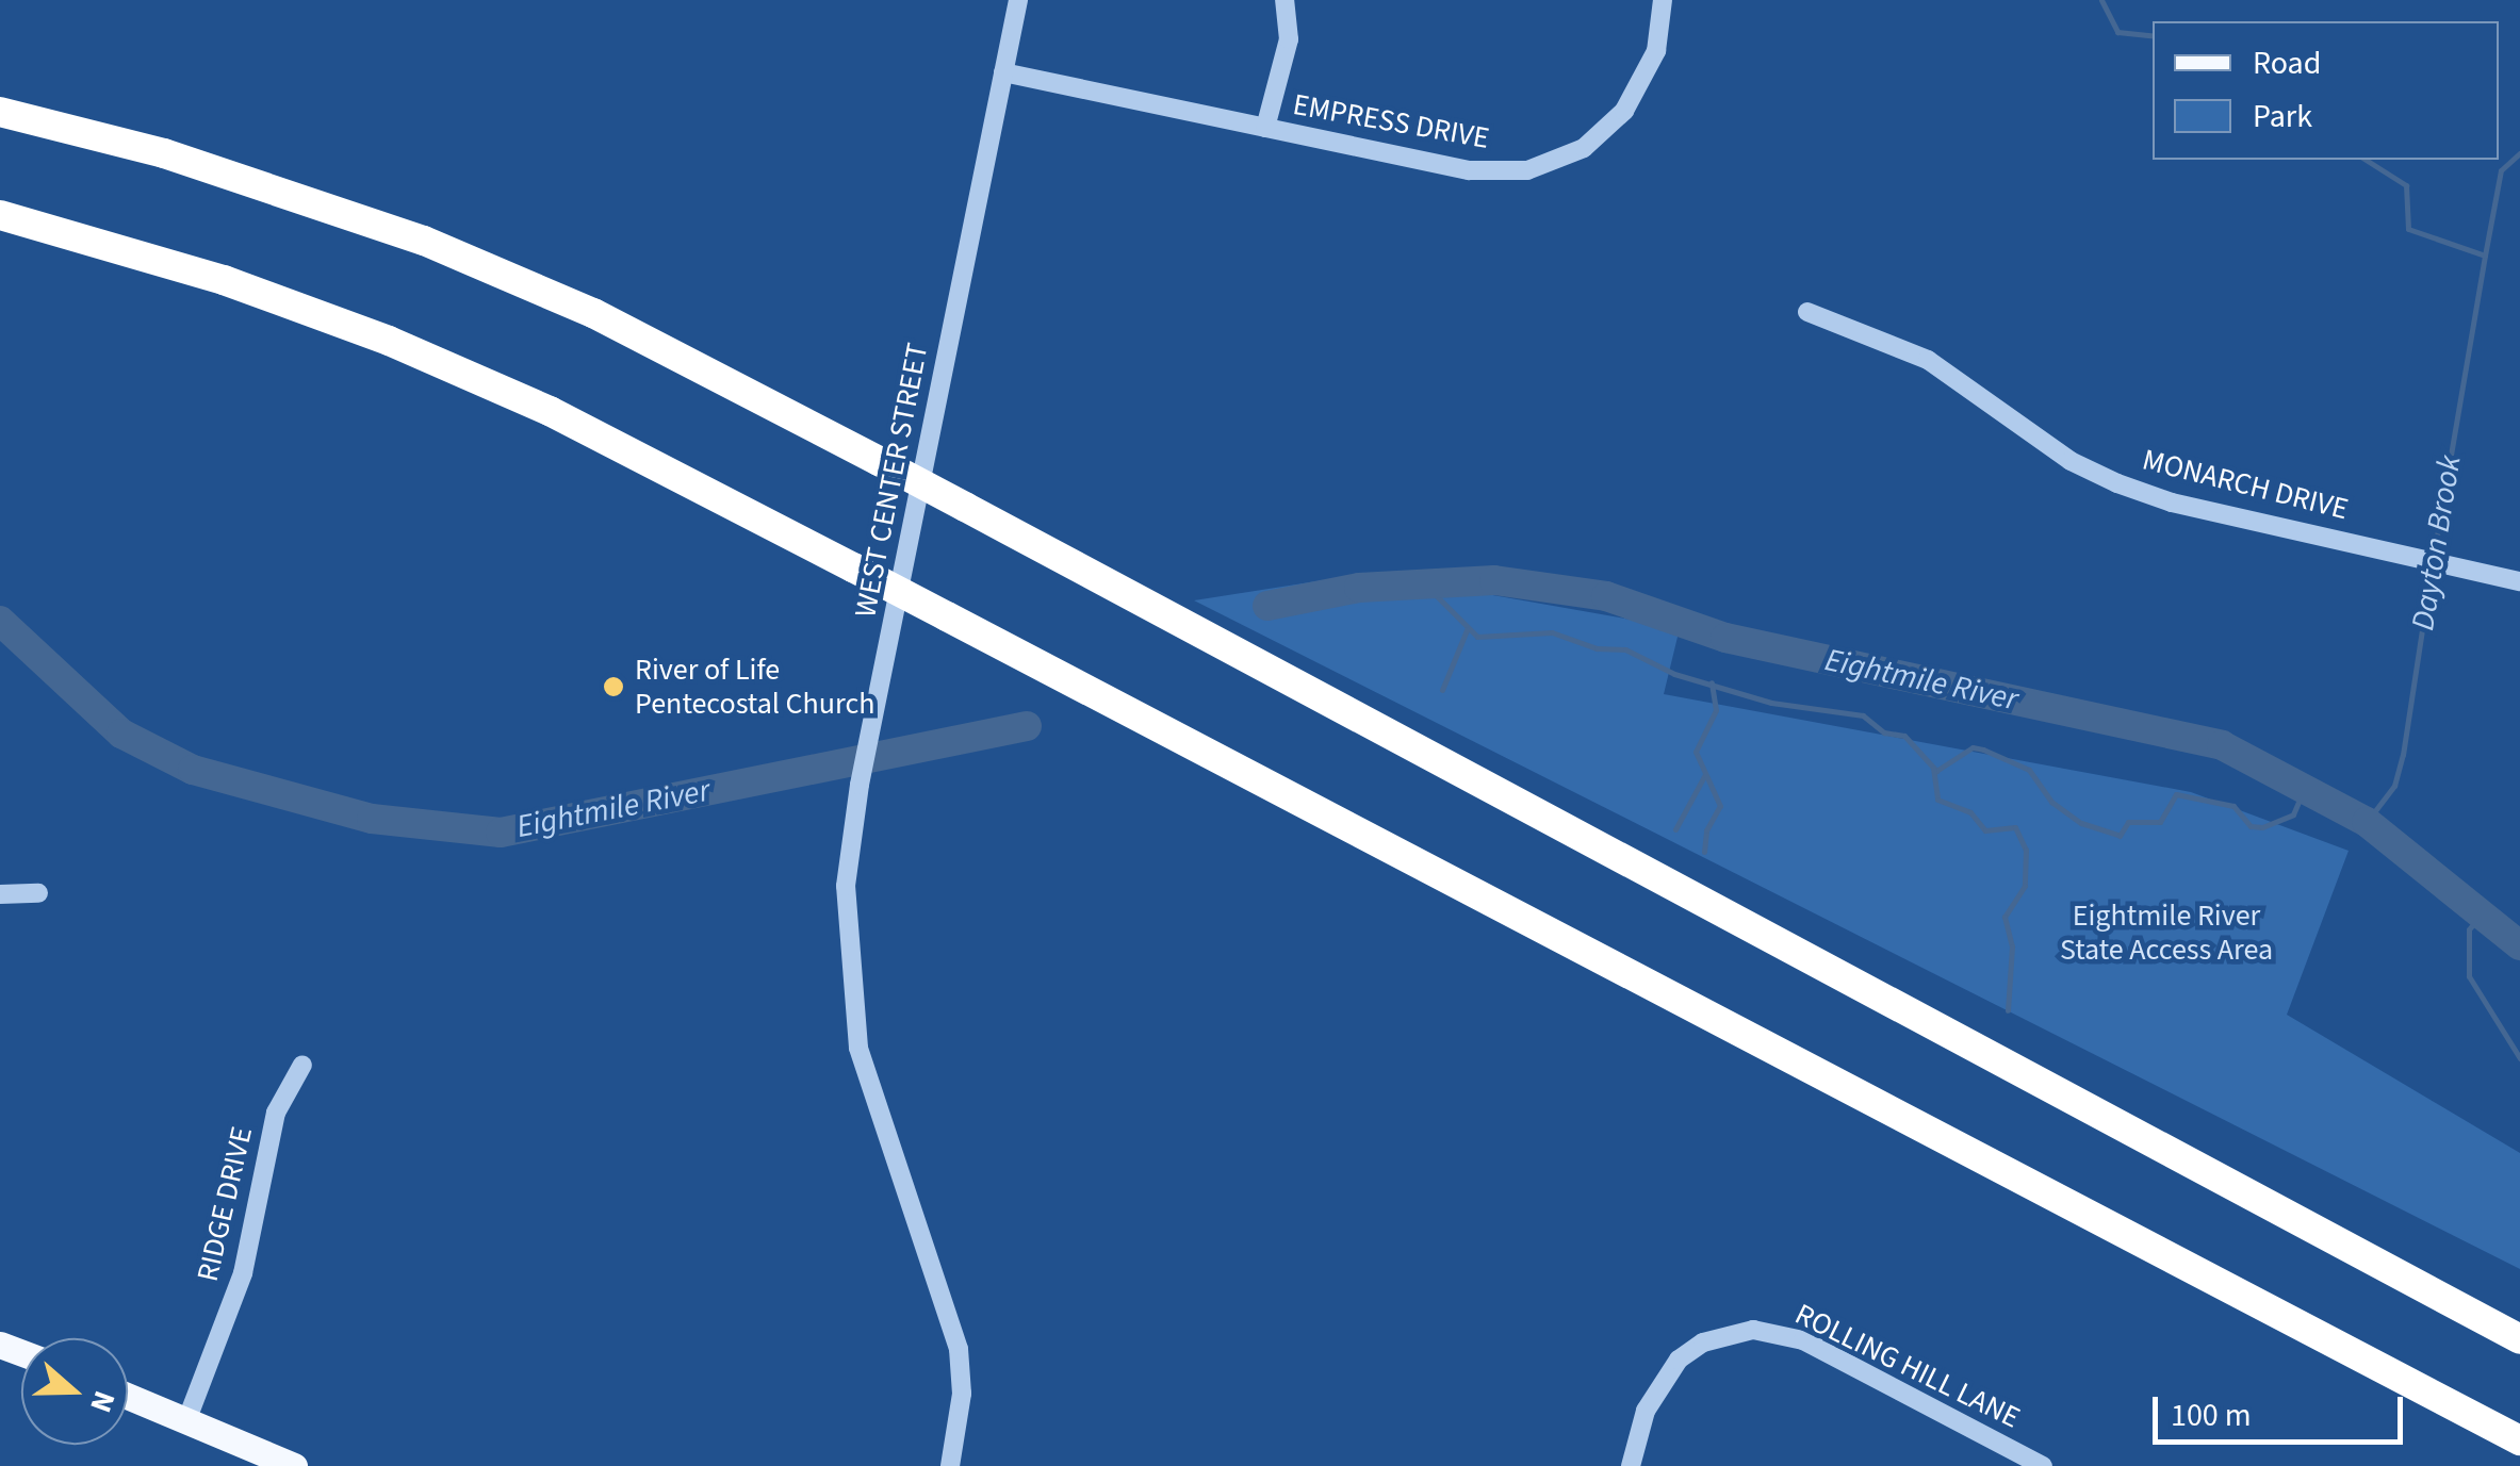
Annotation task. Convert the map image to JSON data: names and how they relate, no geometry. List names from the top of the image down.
{
  "streets": {
    "street": [
      "EMPRESS DRIVE",
      "WEST CENTER STREET",
      "MONARCH DRIVE",
      "RIDGE DRIVE",
      "ROLLING HILL LANE"
    ]
  },
  "crossings": [
    ["EMPRESS DRIVE", "WEST CENTER STREET"]
  ],
  "water": ["Dayton Brook", "Eightmile River"],
  "parks": ["Eightmile River State Access Area"],
  "places": ["River of Life Pentecostal Church"],
  "legend": ["Road", "Park"],
  "scale_bar": "100 m",
  "north": "right"
}
